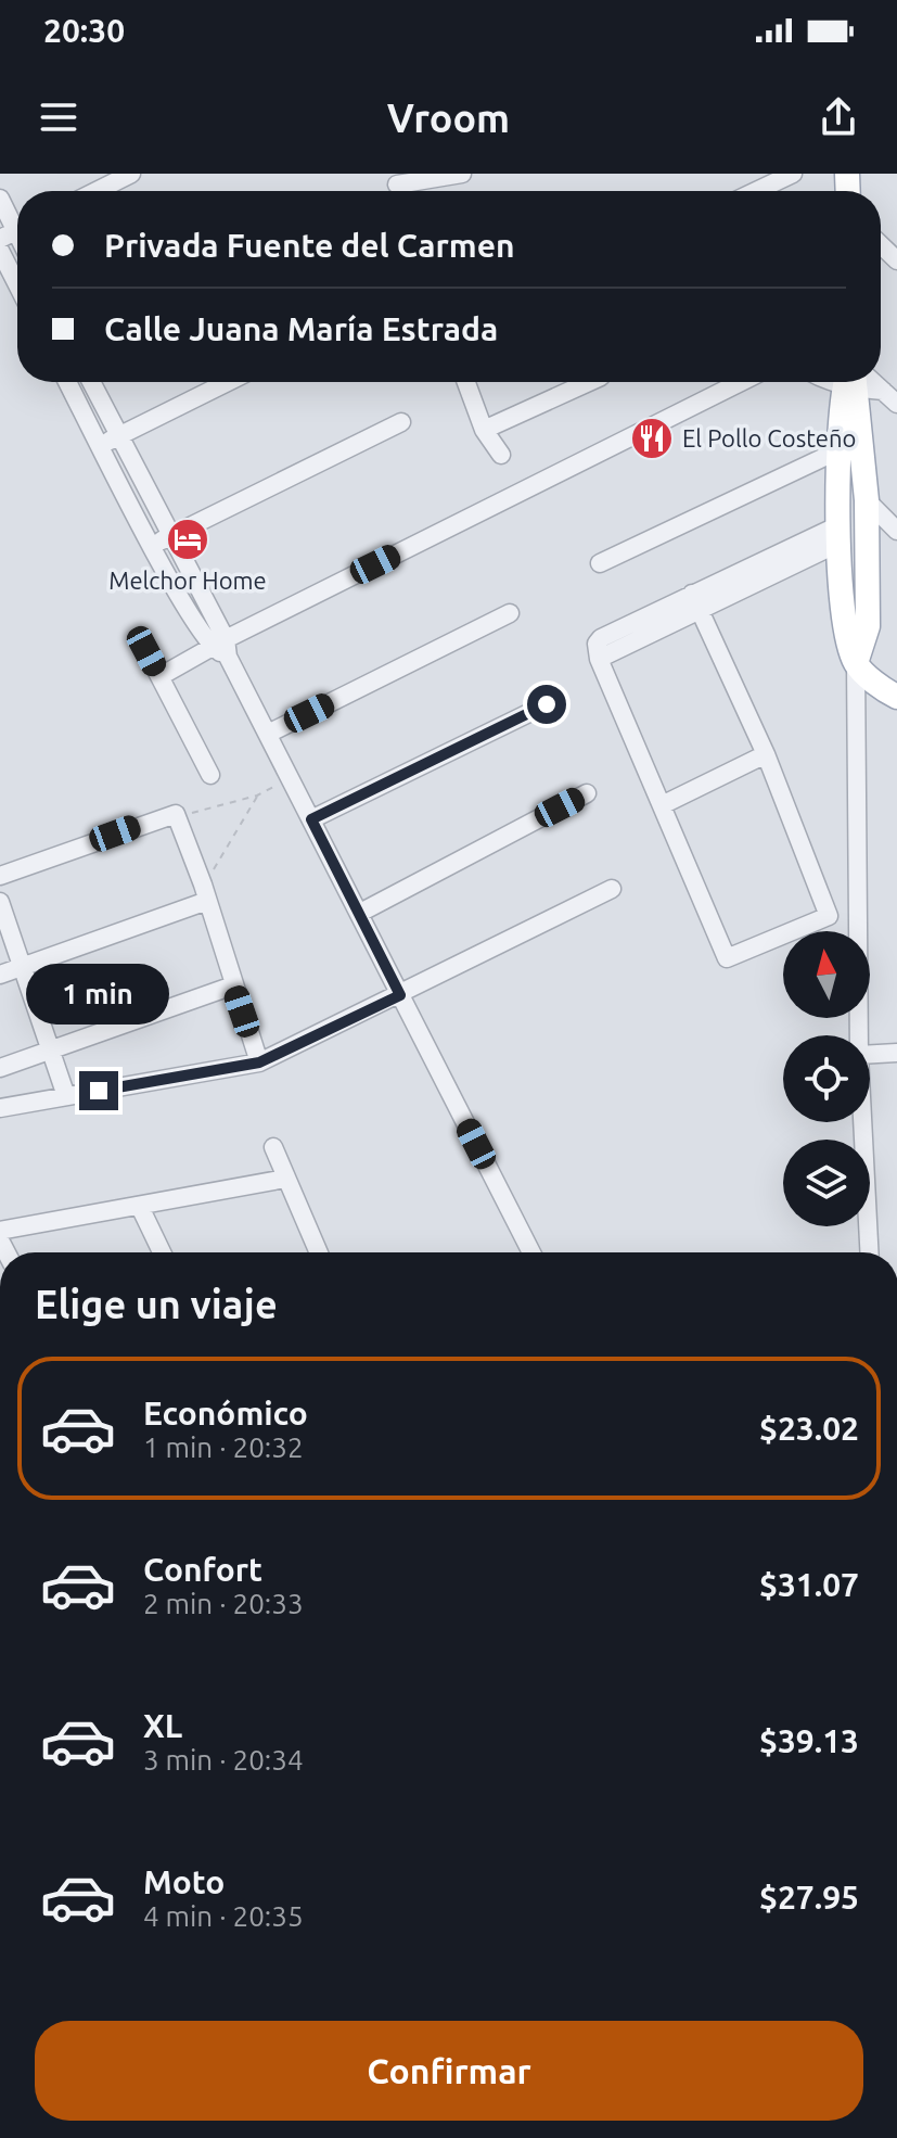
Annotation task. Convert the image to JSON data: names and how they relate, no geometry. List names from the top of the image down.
{
  "places": {
    "restaurant": ["El Pollo Costeño"],
    "hotel": ["Melchor Home"]
  },
  "north": "top",
  "page": {
    "status": "20:30",
    "header": "Vroom",
    "banner": ["Privada Fuente del Carmen", "Calle Juana María Estrada"],
    "bubble": "1 min",
    "heading": "Elige un viaje",
    "list": [
      {
        "name": "Económico",
        "note": "1 min · 20:32",
        "value": "$23.02"
      },
      {
        "name": "Confort",
        "note": "2 min · 20:33",
        "value": "$31.07"
      },
      {
        "name": "XL",
        "note": "3 min · 20:34",
        "value": "$39.13"
      },
      {
        "name": "Moto",
        "note": "4 min · 20:35",
        "value": "$27.95"
      }
    ],
    "buttons": "Confirmar"
  }
}
